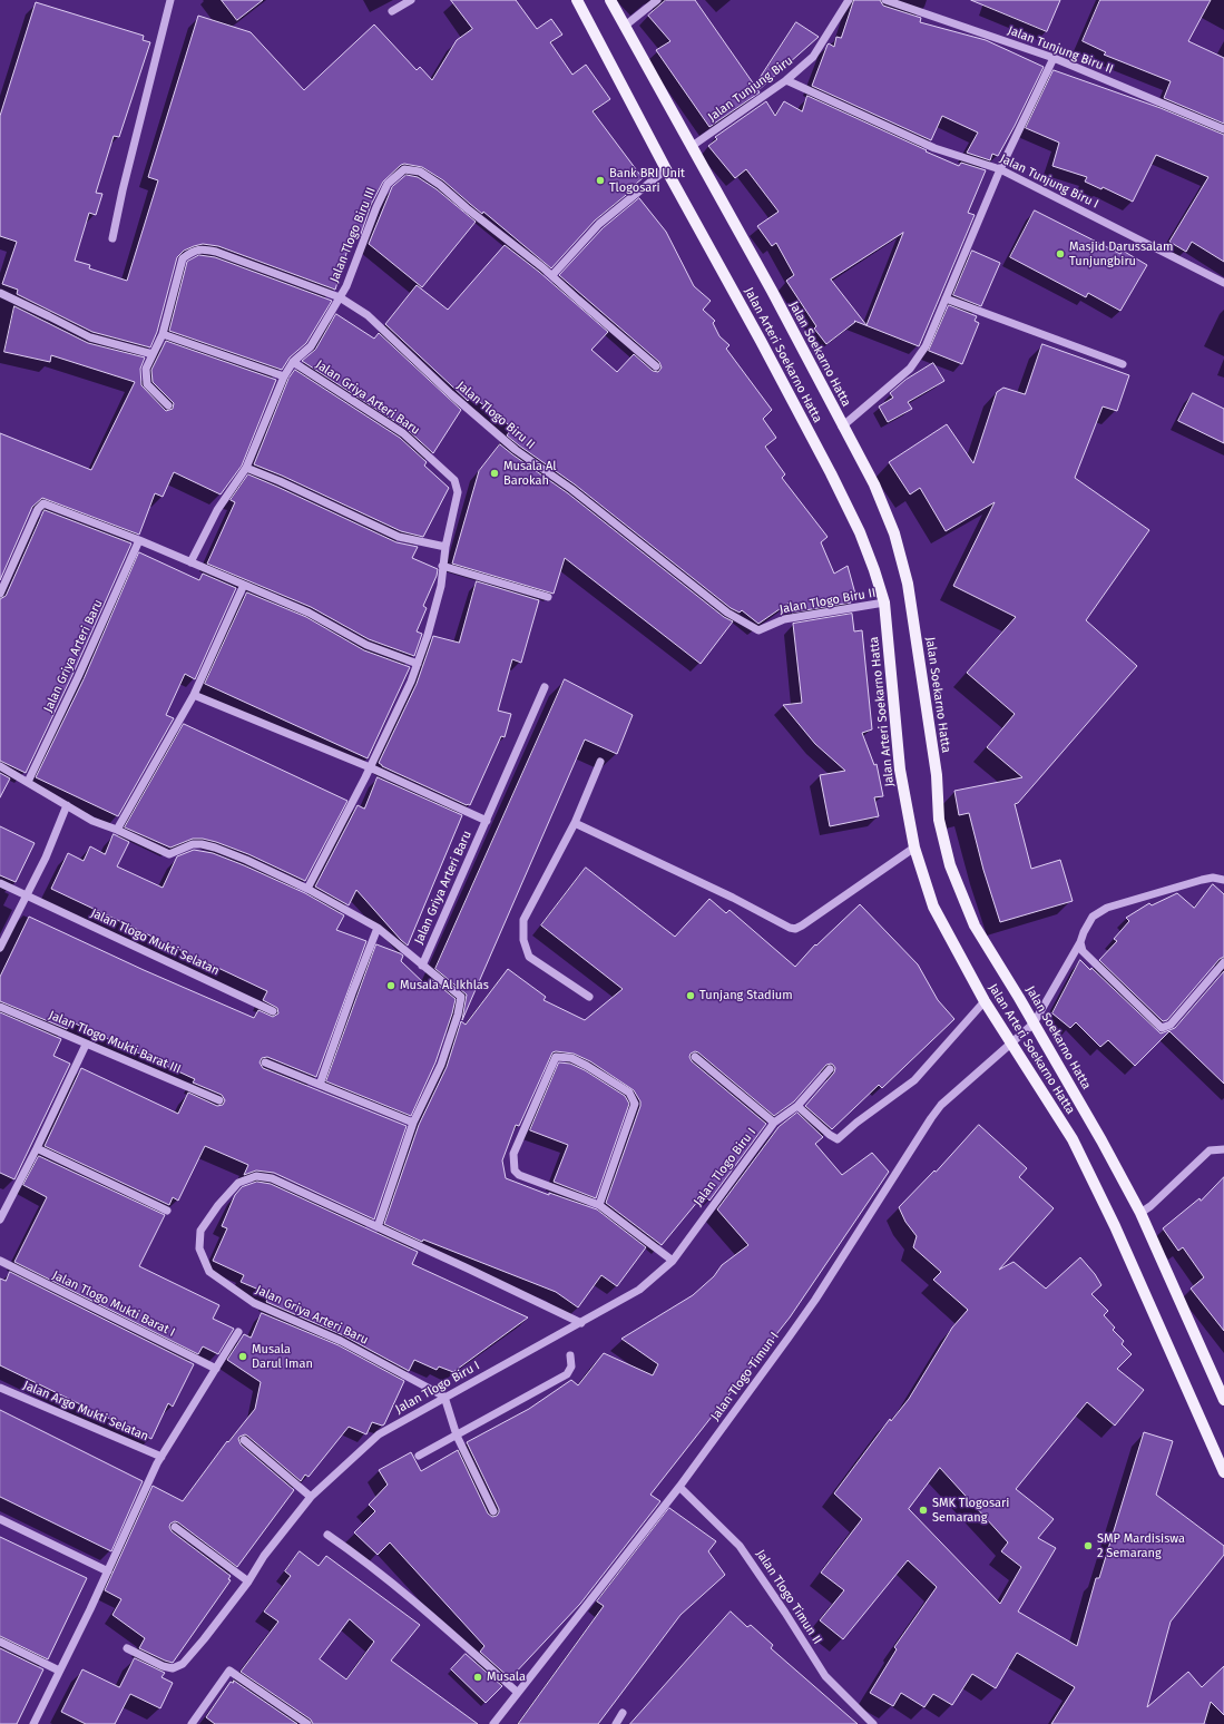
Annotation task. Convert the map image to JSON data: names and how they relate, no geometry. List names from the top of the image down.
{
  "streets": {
    "main road": ["Jalan Soekarno Hatta", "Jalan Arteri Soekarno Hatta"],
    "street": [
      "Jalan Tunjung Biru II",
      "Jalan Tunjung Biru",
      "Jalan Tunjung Biru I",
      "Jalan Tlogo Biru III",
      "Jalan Griya Arteri Baru",
      "Jalan Tlogo Biru II",
      "Jalan Tlogo Mukti Selatan",
      "Jalan Tlogo Mukti Barat III",
      "Jalan Tlogo Biru I",
      "Jalan Tlogo Mukti Barat I",
      "Jalan Tlogo Timun I",
      "Jalan Argo Mukti Selatan",
      "Jalan Tlogo Timun II"
    ]
  },
  "crossings": [
    ["Jalan Tunjung Biru", "Jalan Tunjung Biru I"],
    ["Jalan Tunjung Biru", "Jalan Soekarno Hatta"],
    ["Jalan Tlogo Biru III", "Jalan Griya Arteri Baru"],
    ["Jalan Tlogo Biru III", "Jalan Tlogo Biru II"],
    ["Jalan Soekarno Hatta", "Jalan Tlogo Timun I"],
    ["Jalan Arteri Soekarno Hatta", "Jalan Tlogo Biru II"],
    ["Jalan Arteri Soekarno Hatta", "Jalan Tlogo Timun I"],
    ["Jalan Griya Arteri Baru", "Jalan Tlogo Biru I"],
    ["Jalan Tlogo Timun I", "Jalan Tlogo Timun II"]
  ],
  "places": [
    "Bank BRI Unit Tlogosari",
    "Masjid Darussalam Tunjungbiru",
    "Musala Al Barokah",
    "Musala Al Ikhlas",
    "Tunjang Stadium",
    "Musala Darul Iman",
    "SMK Tlogosari Semarang",
    "SMP Mardisiswa 2 Semarang",
    "Musala"
  ]
}
